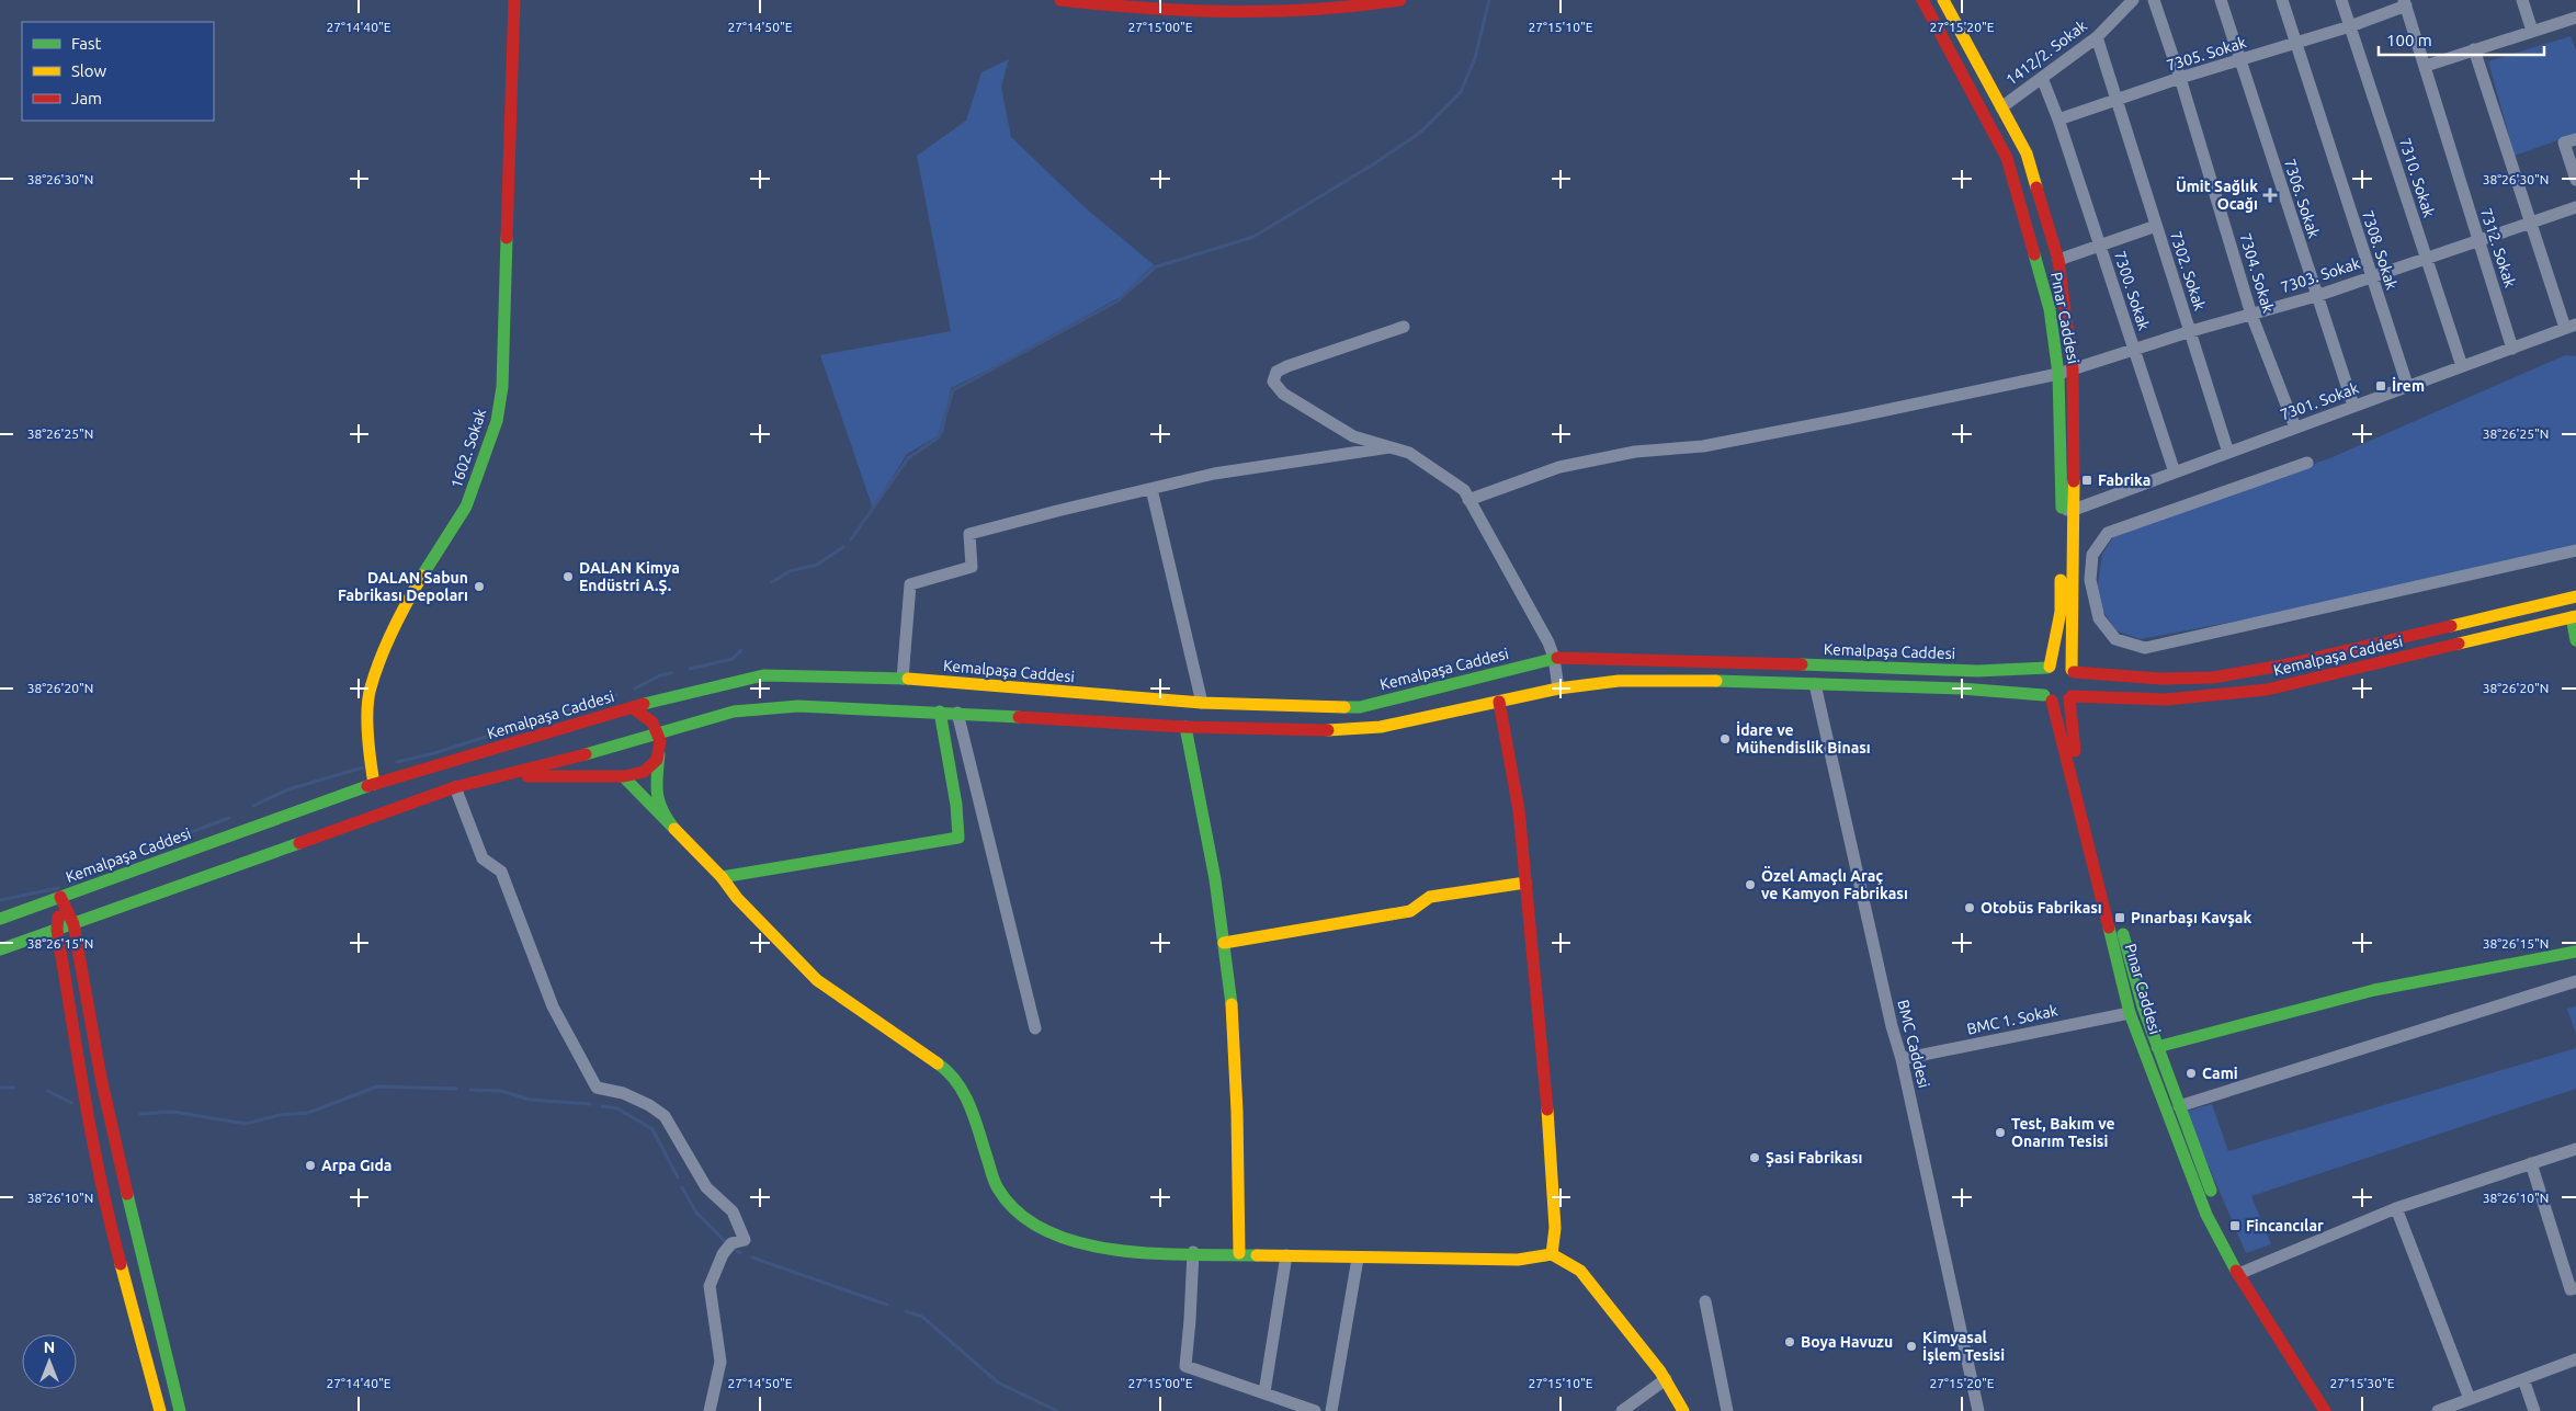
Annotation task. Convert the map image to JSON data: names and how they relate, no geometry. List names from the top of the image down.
{
  "streets": {
    "main road": ["Pınar Caddesi", "1602. Sokak", "Kemalpaşa Caddesi"],
    "street": [
      "1412/2. Sokak",
      "7305. Sokak",
      "7310. Sokak",
      "7306. Sokak",
      "7312. Sokak",
      "7308. Sokak",
      "7302. Sokak",
      "7304. Sokak",
      "7303. Sokak",
      "7300. Sokak",
      "7301. Sokak",
      "BMC 1. Sokak",
      "BMC Caddesi"
    ]
  },
  "crossings": [
    ["1412/2. Sokak", "7302. Sokak"],
    ["1412/2. Sokak", "Pınar Caddesi"],
    ["7305. Sokak", "7310. Sokak"],
    ["7305. Sokak", "7306. Sokak"],
    ["7305. Sokak", "7312. Sokak"],
    ["7305. Sokak", "7308. Sokak"],
    ["7305. Sokak", "7302. Sokak"],
    ["7305. Sokak", "7304. Sokak"],
    ["7305. Sokak", "7300. Sokak"],
    ["7310. Sokak", "7303. Sokak"],
    ["7310. Sokak", "7301. Sokak"],
    ["7306. Sokak", "7303. Sokak"],
    ["7306. Sokak", "7301. Sokak"],
    ["7312. Sokak", "7303. Sokak"],
    ["7312. Sokak", "7301. Sokak"],
    ["7308. Sokak", "7303. Sokak"],
    ["7308. Sokak", "7301. Sokak"],
    ["7302. Sokak", "7303. Sokak"],
    ["7302. Sokak", "7301. Sokak"],
    ["7304. Sokak", "7303. Sokak"],
    ["7304. Sokak", "7301. Sokak"],
    ["7303. Sokak", "7300. Sokak"],
    ["7303. Sokak", "Pınar Caddesi"],
    ["7300. Sokak", "7301. Sokak"],
    ["Pınar Caddesi", "7301. Sokak"],
    ["Pınar Caddesi", "Kemalpaşa Caddesi"],
    ["Pınar Caddesi", "BMC 1. Sokak"],
    ["1602. Sokak", "Kemalpaşa Caddesi"],
    ["Kemalpaşa Caddesi", "BMC Caddesi"],
    ["BMC 1. Sokak", "BMC Caddesi"]
  ],
  "places": {
    "health": ["Ümit Sağlık Ocağı"],
    "transit": [
      "İrem",
      "Fabrika",
      "Pınarbaşı Kavşak",
      "Fincancılar"
    ],
    "other": [
      "DALAN Kimya Endüstri A.Ş.",
      "DALAN Sabun Fabrikası Depoları",
      "İdare ve Mühendislik Binası",
      "Özel Amaçlı Araç ve Kamyon Fabrikası",
      "Otobüs Fabrikası",
      "Cami",
      "Test, Bakım ve Onarım Tesisi",
      "Şasi Fabrikası",
      "Arpa Gıda",
      "Boya Havuzu",
      "Kimyasal İşlem Tesisi"
    ]
  },
  "legend": ["Fast", "Slow", "Jam"],
  "scale_bar": "100 m",
  "north": "top",
  "coordinates": [
    "27°14'40\"E",
    "27°14'50\"E",
    "27°15'00\"E",
    "27°15'10\"E",
    "27°15'20\"E",
    "38°26'30\"N",
    "38°26'25\"N",
    "38°26'20\"N",
    "38°26'15\"N",
    "38°26'10\"N",
    "27°15'30\"E"
  ]
}
